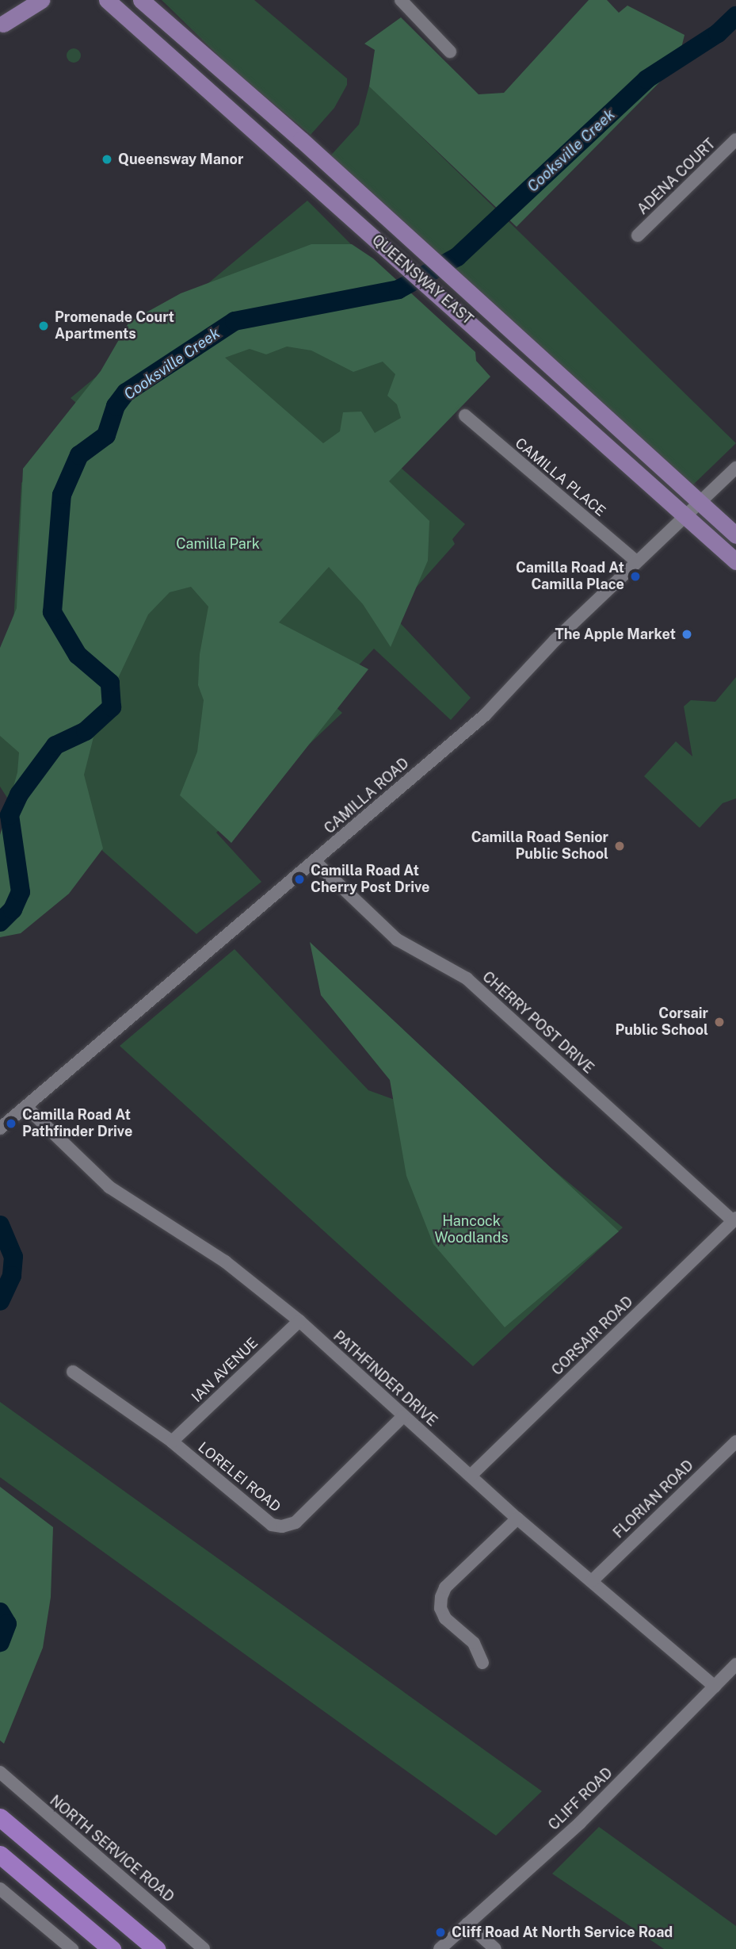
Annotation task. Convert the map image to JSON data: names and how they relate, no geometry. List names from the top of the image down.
{
  "streets": {
    "main road": ["QUEENSWAY EAST"],
    "street": [
      "ADENA COURT",
      "CAMILLA PLACE",
      "CAMILLA ROAD",
      "CHERRY POST DRIVE",
      "CORSAIR ROAD",
      "IAN AVENUE",
      "PATHFINDER DRIVE",
      "LORELEI ROAD",
      "FLORIAN ROAD",
      "CLIFF ROAD",
      "NORTH SERVICE ROAD"
    ]
  },
  "crossings": [
    ["QUEENSWAY EAST", "CAMILLA ROAD"],
    ["CAMILLA PLACE", "CAMILLA ROAD"],
    ["CAMILLA ROAD", "CHERRY POST DRIVE"],
    ["CAMILLA ROAD", "PATHFINDER DRIVE"],
    ["CHERRY POST DRIVE", "CORSAIR ROAD"],
    ["CORSAIR ROAD", "PATHFINDER DRIVE"],
    ["IAN AVENUE", "PATHFINDER DRIVE"],
    ["IAN AVENUE", "LORELEI ROAD"],
    ["PATHFINDER DRIVE", "LORELEI ROAD"],
    ["PATHFINDER DRIVE", "FLORIAN ROAD"],
    ["PATHFINDER DRIVE", "CLIFF ROAD"]
  ],
  "water": ["Cooksville Creek"],
  "parks": ["Camilla Park", "Hancock Woodlands"],
  "places": [
    "Queensway Manor",
    "Promenade Court Apartments",
    "Camilla Road At Camilla Place",
    "The Apple Market",
    "Camilla Road Senior Public School",
    "Camilla Road At Cherry Post Drive",
    "Corsair Public School",
    "Camilla Road At Pathfinder Drive",
    "Cliff Road At North Service Road"
  ]
}
